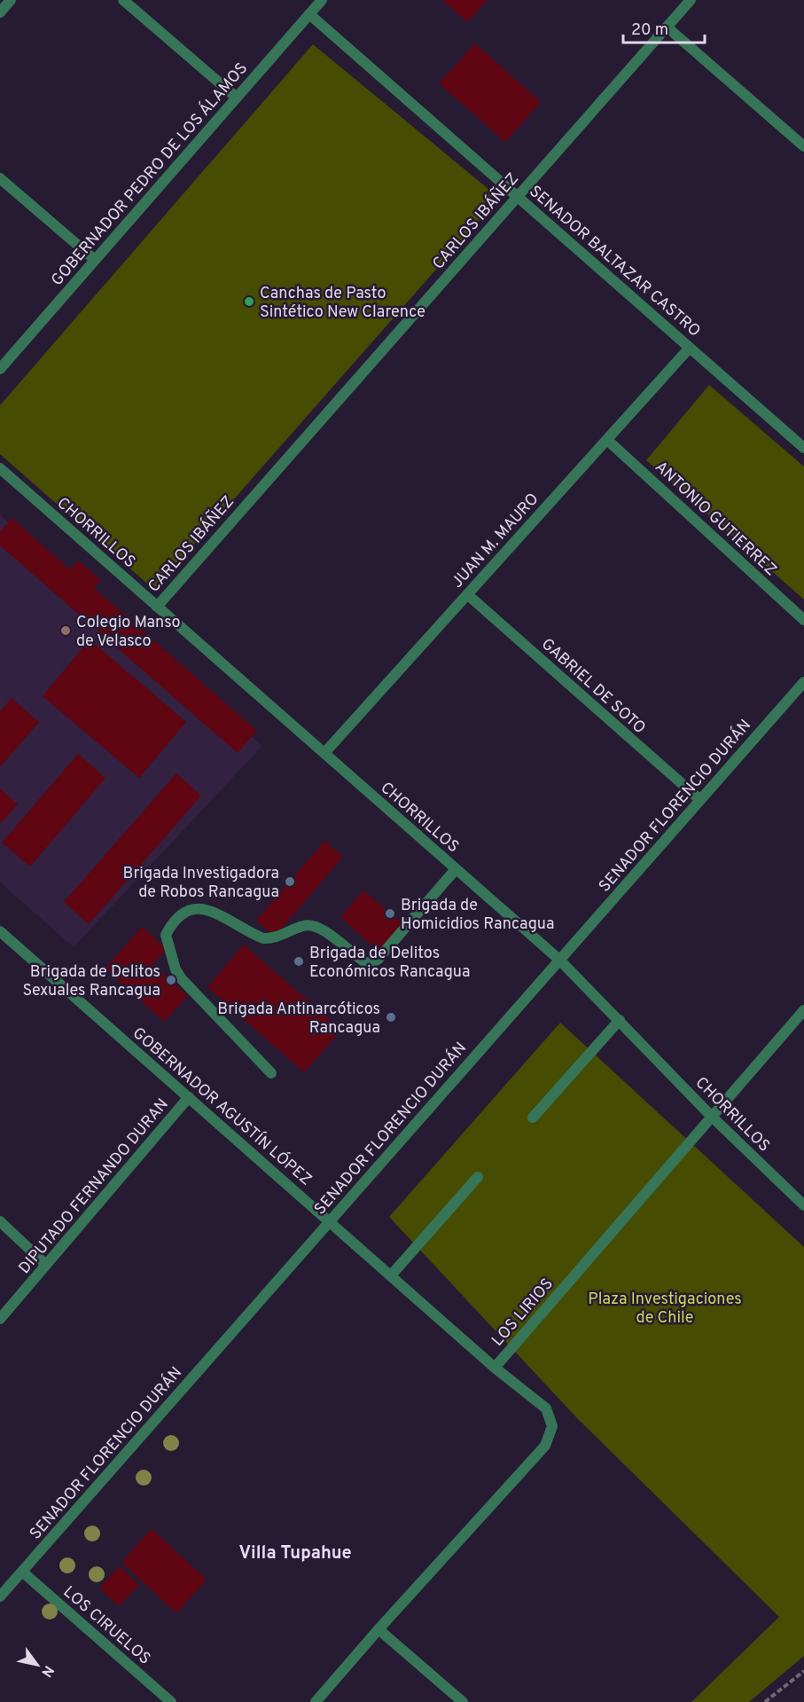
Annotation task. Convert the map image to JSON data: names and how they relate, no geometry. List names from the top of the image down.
{
  "streets": {
    "street": [
      "GOBERNADOR PEDRO DE LOS ÁLAMOS",
      "CARLOS IBÁÑEZ",
      "SENADOR BALTAZAR CASTRO",
      "ANTONIO GUTIERREZ",
      "CHORRILLOS",
      "JUAN M. MAURO",
      "GABRIEL DE SOTO",
      "SENADOR FLORENCIO DURÁN",
      "GOBERNADOR AGUSTÍN LÓPEZ",
      "DIPUTADO FERNANDO DURAN",
      "LOS LIRIOS",
      "LOS CIRUELOS"
    ]
  },
  "crossings": [
    ["GOBERNADOR PEDRO DE LOS ÁLAMOS", "SENADOR BALTAZAR CASTRO"],
    ["CARLOS IBÁÑEZ", "SENADOR BALTAZAR CASTRO"],
    ["CARLOS IBÁÑEZ", "CHORRILLOS"],
    ["SENADOR BALTAZAR CASTRO", "JUAN M. MAURO"],
    ["ANTONIO GUTIERREZ", "JUAN M. MAURO"],
    ["CHORRILLOS", "JUAN M. MAURO"],
    ["CHORRILLOS", "SENADOR FLORENCIO DURÁN"],
    ["CHORRILLOS", "LOS LIRIOS"],
    ["JUAN M. MAURO", "GABRIEL DE SOTO"],
    ["GABRIEL DE SOTO", "SENADOR FLORENCIO DURÁN"],
    ["SENADOR FLORENCIO DURÁN", "GOBERNADOR AGUSTÍN LÓPEZ"],
    ["SENADOR FLORENCIO DURÁN", "LOS CIRUELOS"],
    ["GOBERNADOR AGUSTÍN LÓPEZ", "DIPUTADO FERNANDO DURAN"],
    ["GOBERNADOR AGUSTÍN LÓPEZ", "LOS LIRIOS"]
  ],
  "districts": ["Villa Tupahue"],
  "parks": ["Plaza Investigaciones de Chile"],
  "places": [
    "Canchas de Pasto Sintético New Clarence",
    "Colegio Manso de Velasco",
    "Brigada Investigadora de Robos Rancagua",
    "Brigada de Homicidios Rancagua",
    "Brigada de Delitos Económicos Rancagua",
    "Brigada de Delitos Sexuales Rancagua",
    "Brigada Antinarcóticos Rancagua"
  ],
  "scale_bar": "20 m",
  "north": "bottom right"
}
